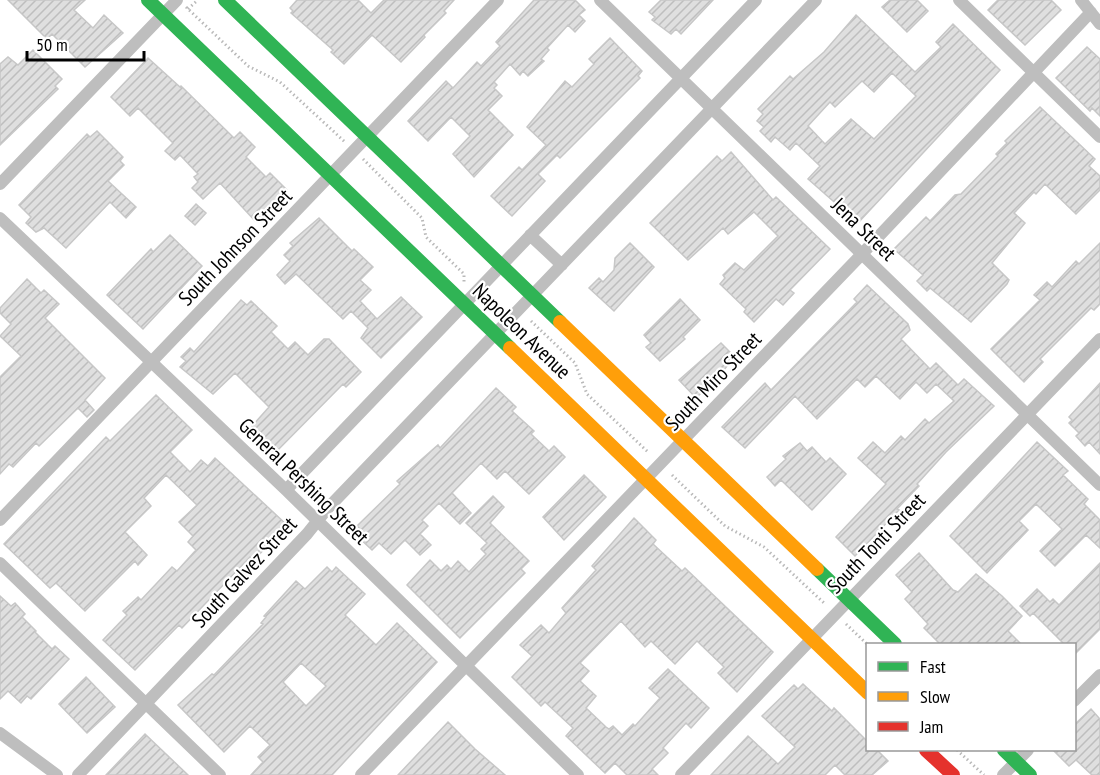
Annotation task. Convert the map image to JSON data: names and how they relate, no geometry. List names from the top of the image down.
{
  "streets": {
    "main road": ["Napoleon Avenue"],
    "street": [
      "Jena Street",
      "South Johnson Street",
      "South Miro Street",
      "General Pershing Street",
      "South Tonti Street",
      "South Galvez Street"
    ]
  },
  "crossings": [
    ["Jena Street", "South Miro Street"],
    ["Jena Street", "South Tonti Street"],
    ["Jena Street", "South Galvez Street"],
    ["South Johnson Street", "Napoleon Avenue"],
    ["South Johnson Street", "General Pershing Street"],
    ["Napoleon Avenue", "South Miro Street"],
    ["Napoleon Avenue", "South Tonti Street"],
    ["Napoleon Avenue", "South Galvez Street"],
    ["South Miro Street", "General Pershing Street"],
    ["General Pershing Street", "South Galvez Street"]
  ],
  "legend": ["Fast", "Slow", "Jam"],
  "scale_bar": "50 m"
}
